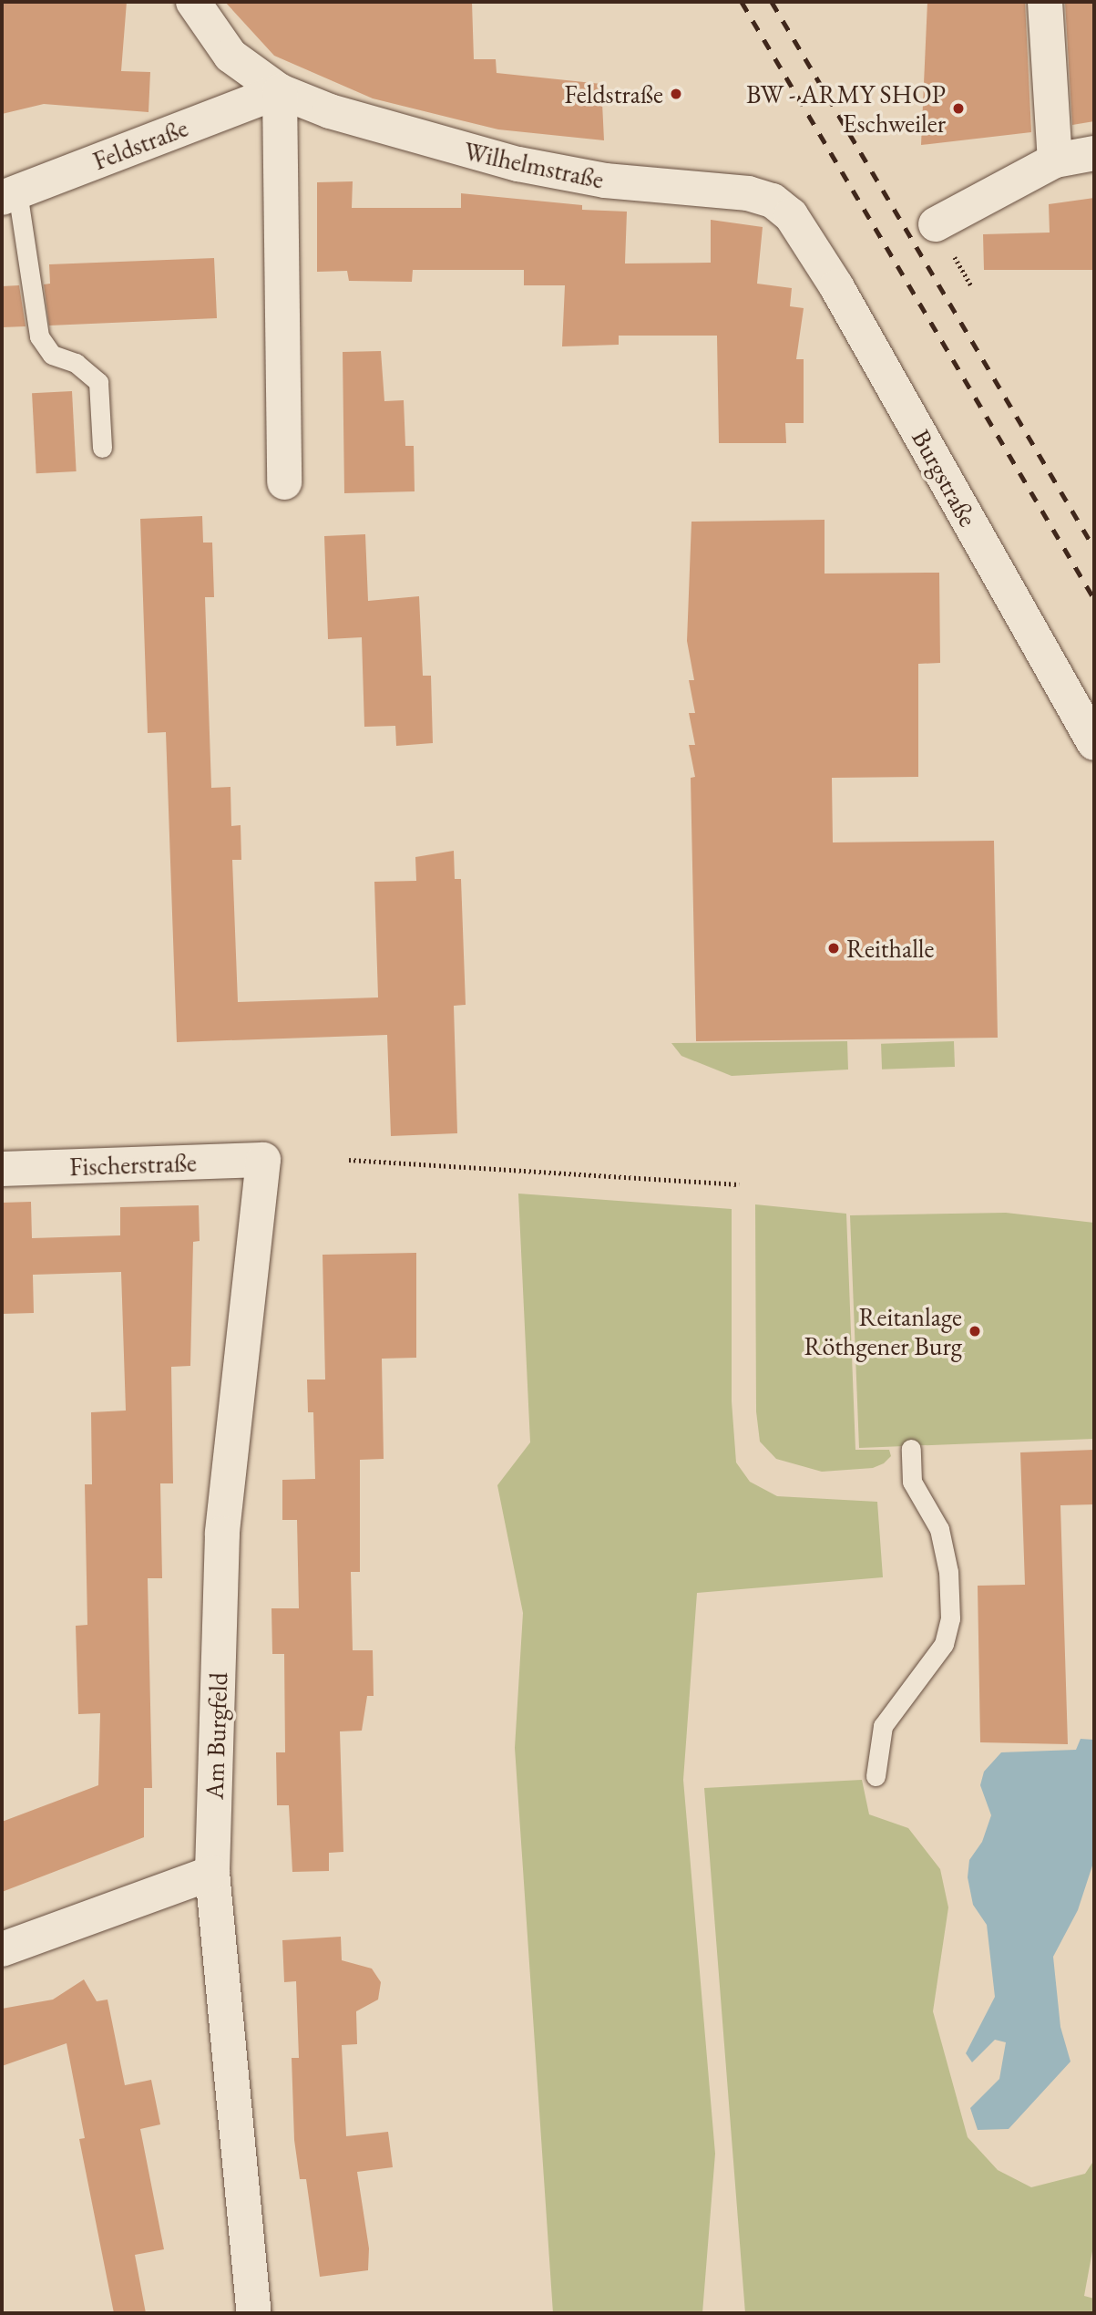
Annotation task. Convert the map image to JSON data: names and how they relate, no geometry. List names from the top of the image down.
{
  "streets": {
    "street": [
      "Feldstraße",
      "Wilhelmstraße",
      "Burgstraße",
      "Fischerstraße",
      "Am Burgfeld"
    ]
  },
  "crossings": [
    ["Feldstraße", "Wilhelmstraße"],
    ["Wilhelmstraße", "Burgstraße"],
    ["Fischerstraße", "Am Burgfeld"]
  ],
  "places": [
    "Feldstraße",
    "BW - ARMY SHOP Eschweiler",
    "Reithalle",
    "Reitanlage Röthgener Burg"
  ]
}
